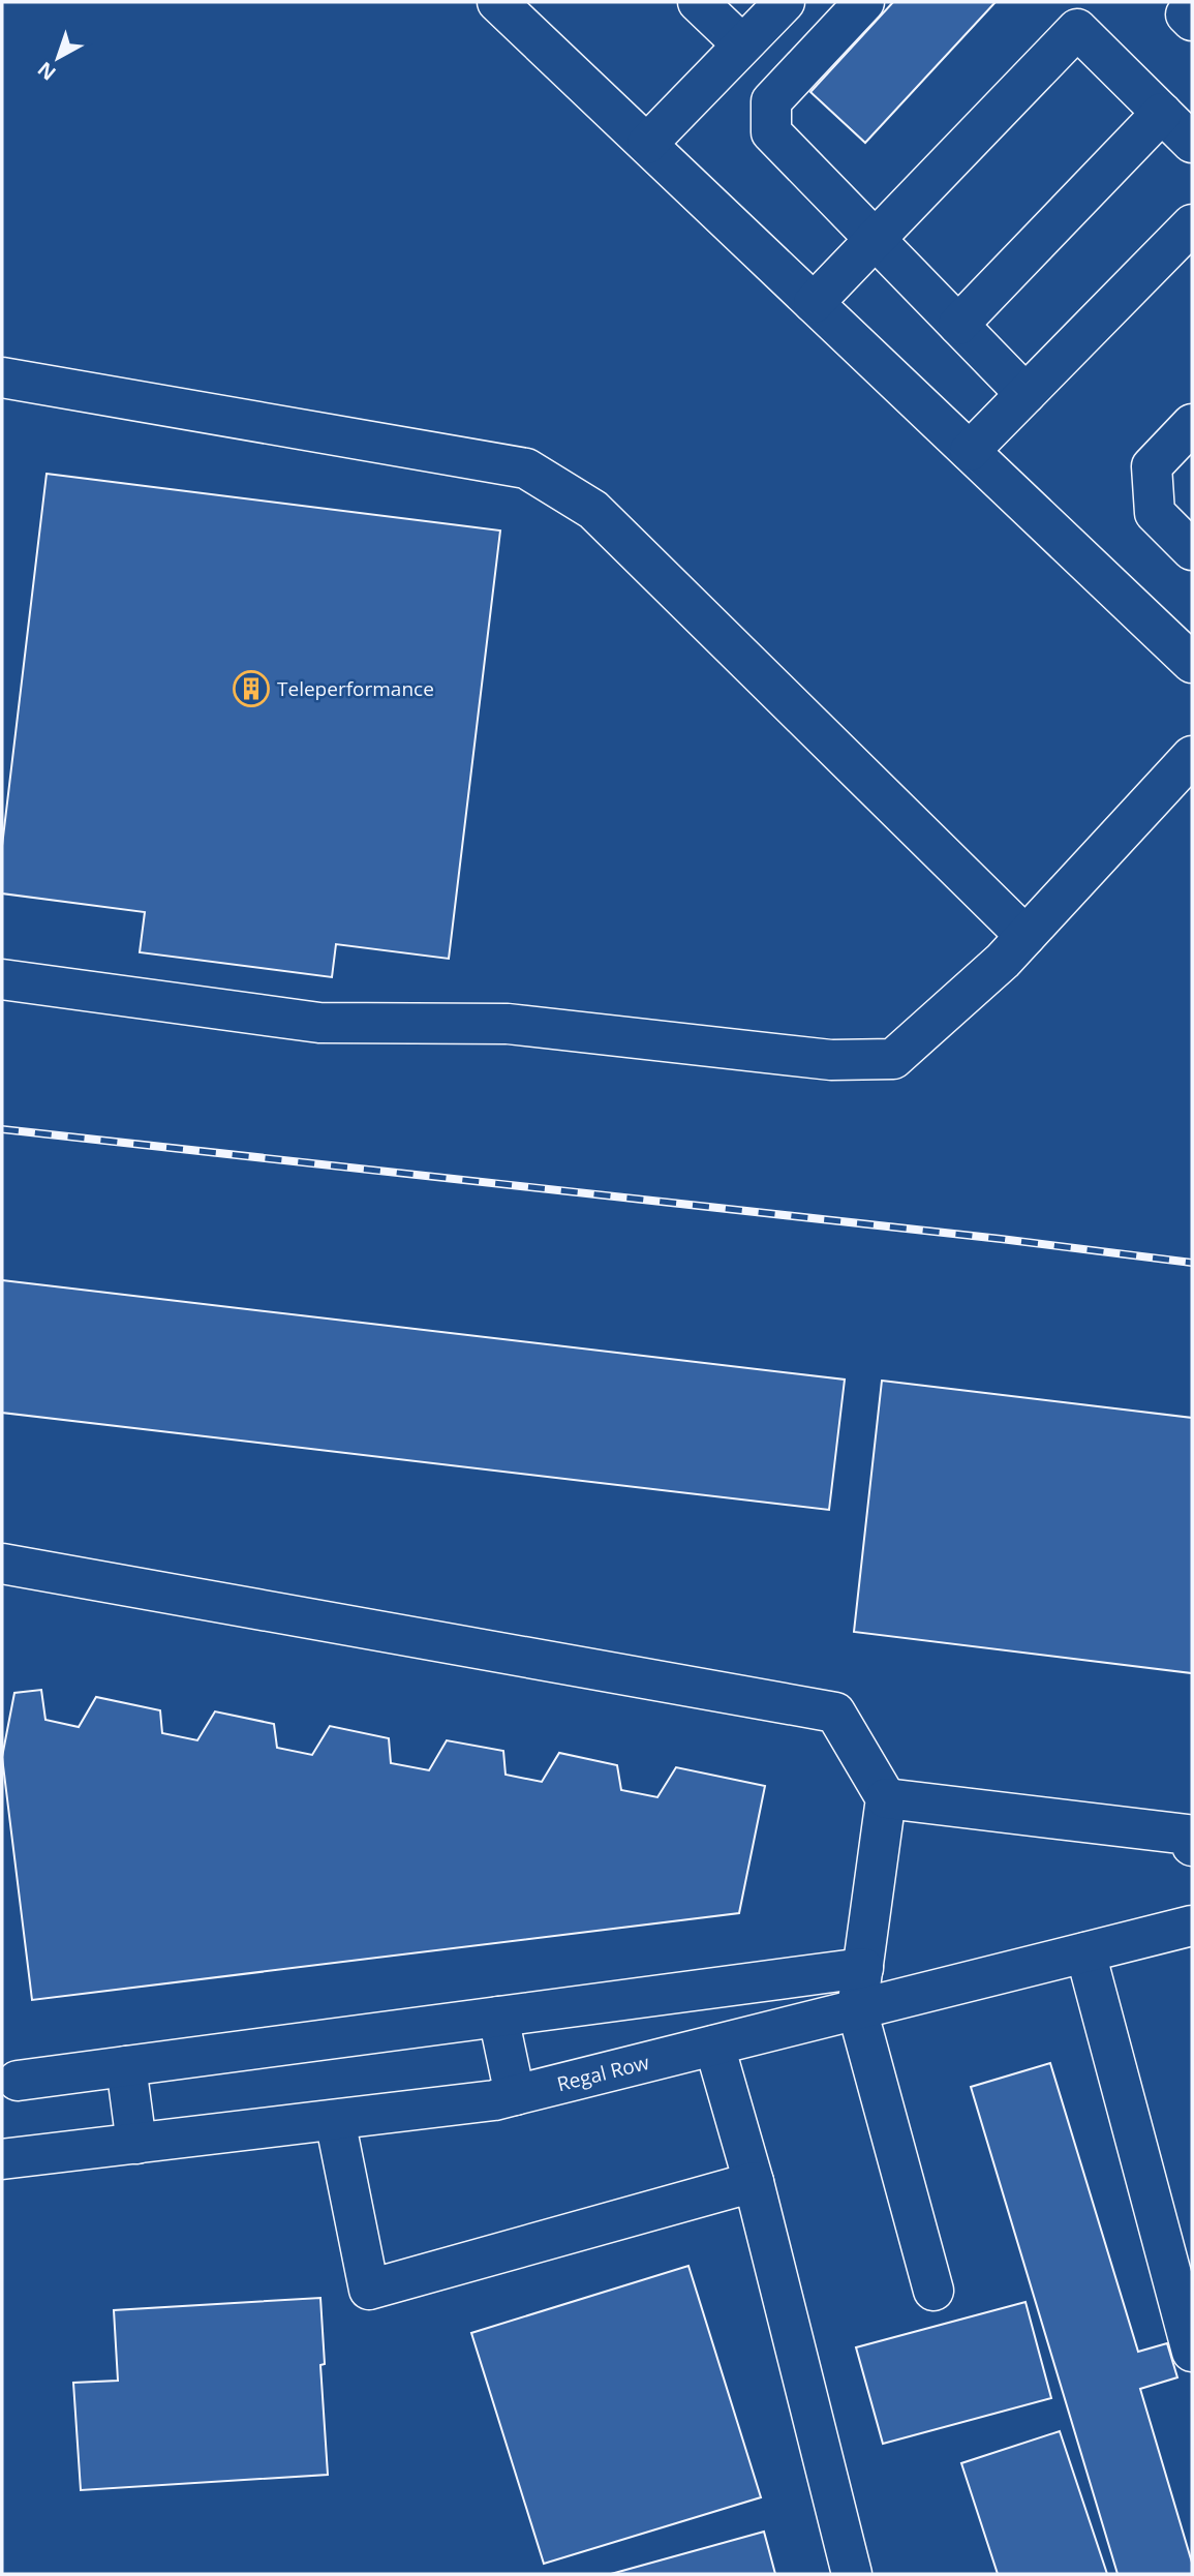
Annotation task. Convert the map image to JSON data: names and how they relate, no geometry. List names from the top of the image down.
{
  "streets": {
    "street": ["Regal Row"]
  },
  "places": {
    "building": ["Teleperformance"]
  },
  "north": "bottom left"
}
